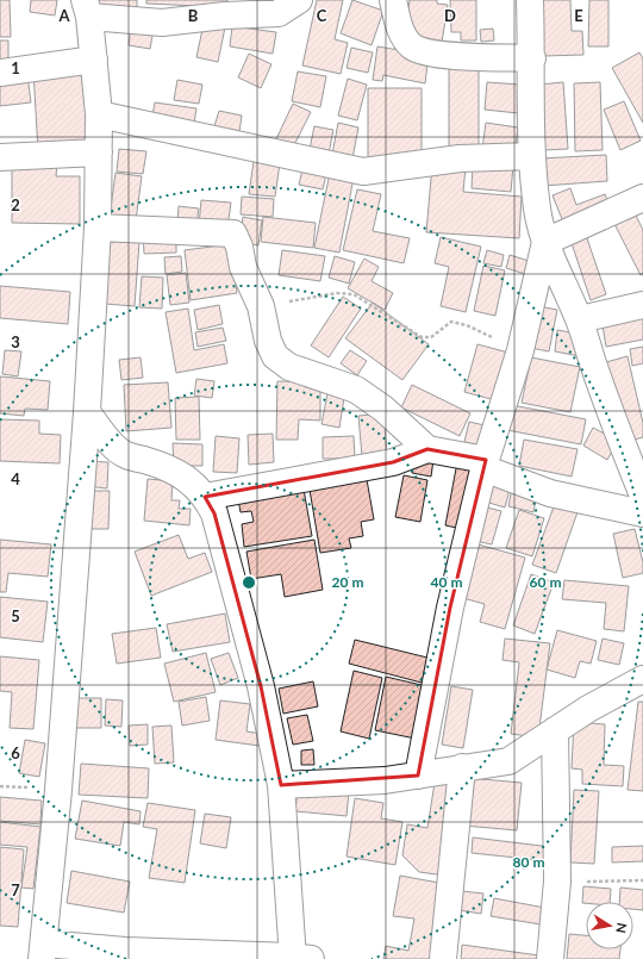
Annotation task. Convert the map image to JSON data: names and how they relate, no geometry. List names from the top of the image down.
{
  "north": "right",
  "grid": {
    "columns": [
      "A",
      "B",
      "C",
      "D",
      "E"
    ],
    "rows": [
      "1",
      "2",
      "3",
      "4",
      "5",
      "6",
      "7"
    ]
  },
  "rings": [
    "20 m",
    "40 m",
    "60 m",
    "80 m"
  ]
}
